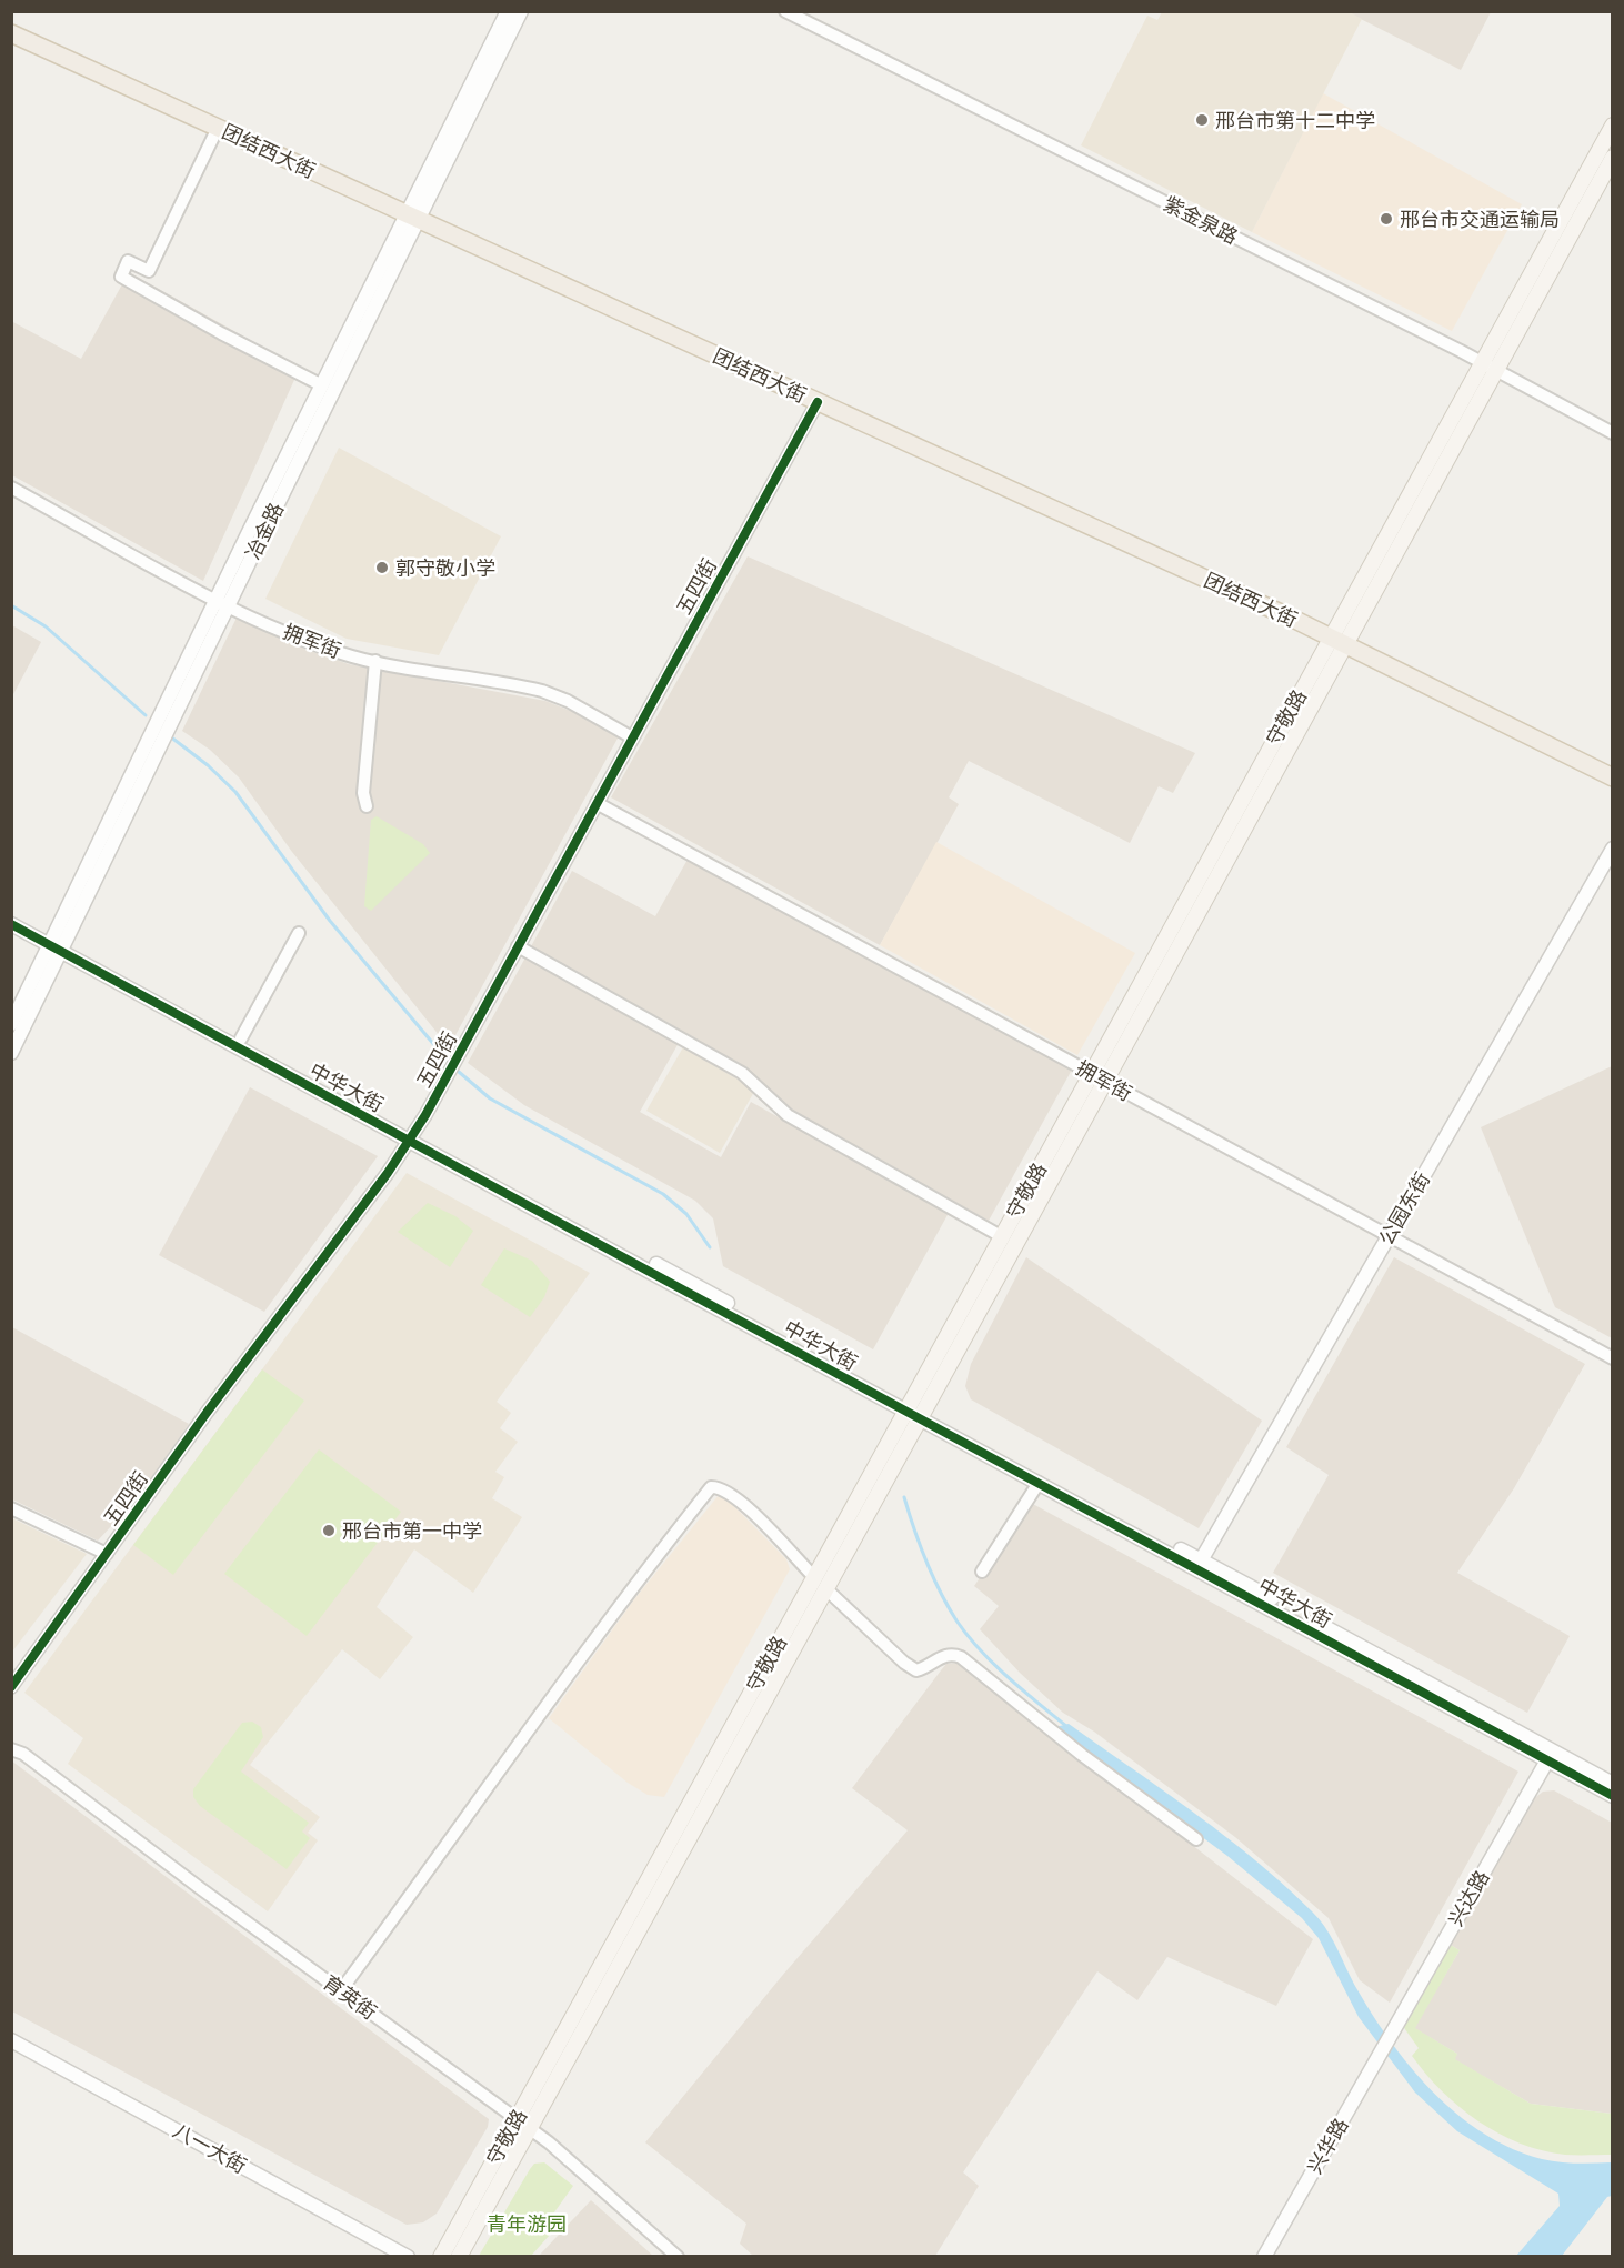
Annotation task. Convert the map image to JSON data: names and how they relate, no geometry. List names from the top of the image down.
{
  "streets": {
    "main road": ["团结西大街", "守敬路"],
    "street": [
      "紫金泉路",
      "冶金路",
      "五四街",
      "拥军街",
      "中华大街",
      "公园东街",
      "兴达路",
      "育英街",
      "兴华路",
      "八一大街"
    ]
  },
  "crossings": [
    ["团结西大街", "冶金路"],
    ["团结西大街", "五四街"],
    ["团结西大街", "守敬路"],
    ["紫金泉路", "守敬路"],
    ["冶金路", "拥军街"],
    ["冶金路", "中华大街"],
    ["五四街", "拥军街"],
    ["五四街", "中华大街"],
    ["拥军街", "守敬路"],
    ["拥军街", "公园东街"],
    ["守敬路", "中华大街"],
    ["守敬路", "育英街"],
    ["中华大街", "公园东街"],
    ["中华大街", "兴达路"],
    ["兴达路", "兴华路"]
  ],
  "parks": ["青年游园"],
  "places": [
    "邢台市第十二中学",
    "邢台市交通运输局",
    "郭守敬小学",
    "邢台市第一中学"
  ]
}
